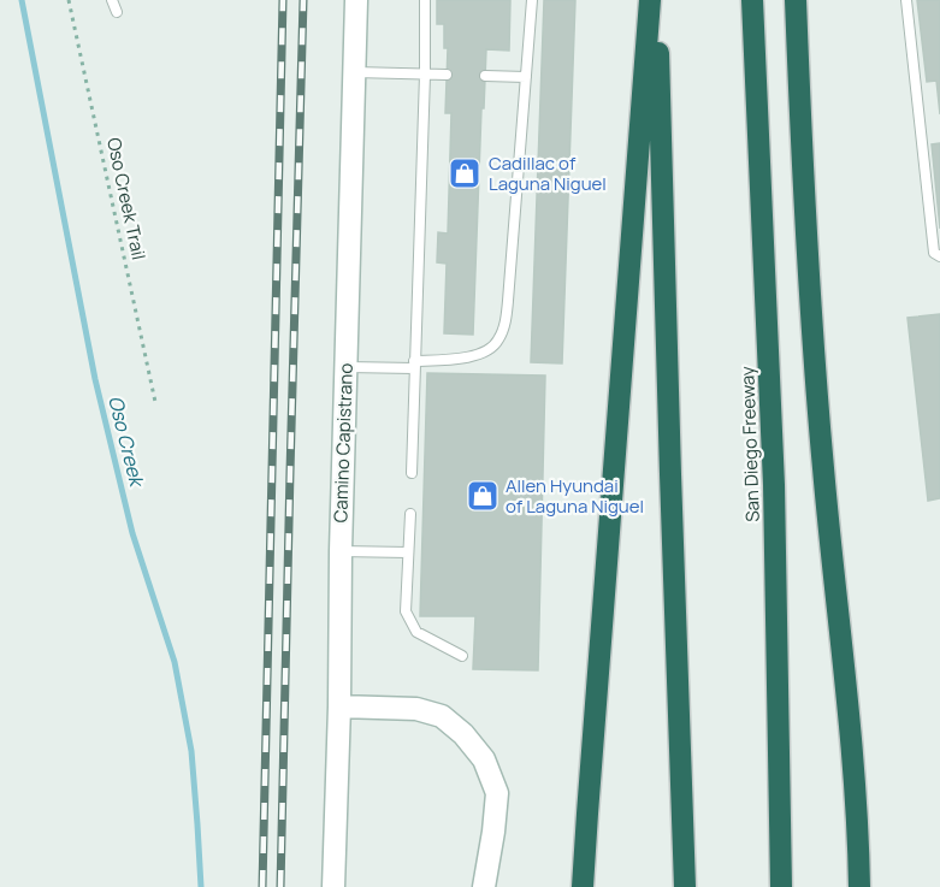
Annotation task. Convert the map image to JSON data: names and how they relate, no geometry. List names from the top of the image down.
{
  "streets": {
    "highway": ["San Diego Freeway"],
    "street": ["Camino Capistrano"],
    "path": ["Oso Creek Trail"]
  },
  "water": ["Oso Creek"],
  "places": {
    "shop": ["Cadillac of Laguna Niguel", "Allen Hyundai of Laguna Niguel"]
  }
}
